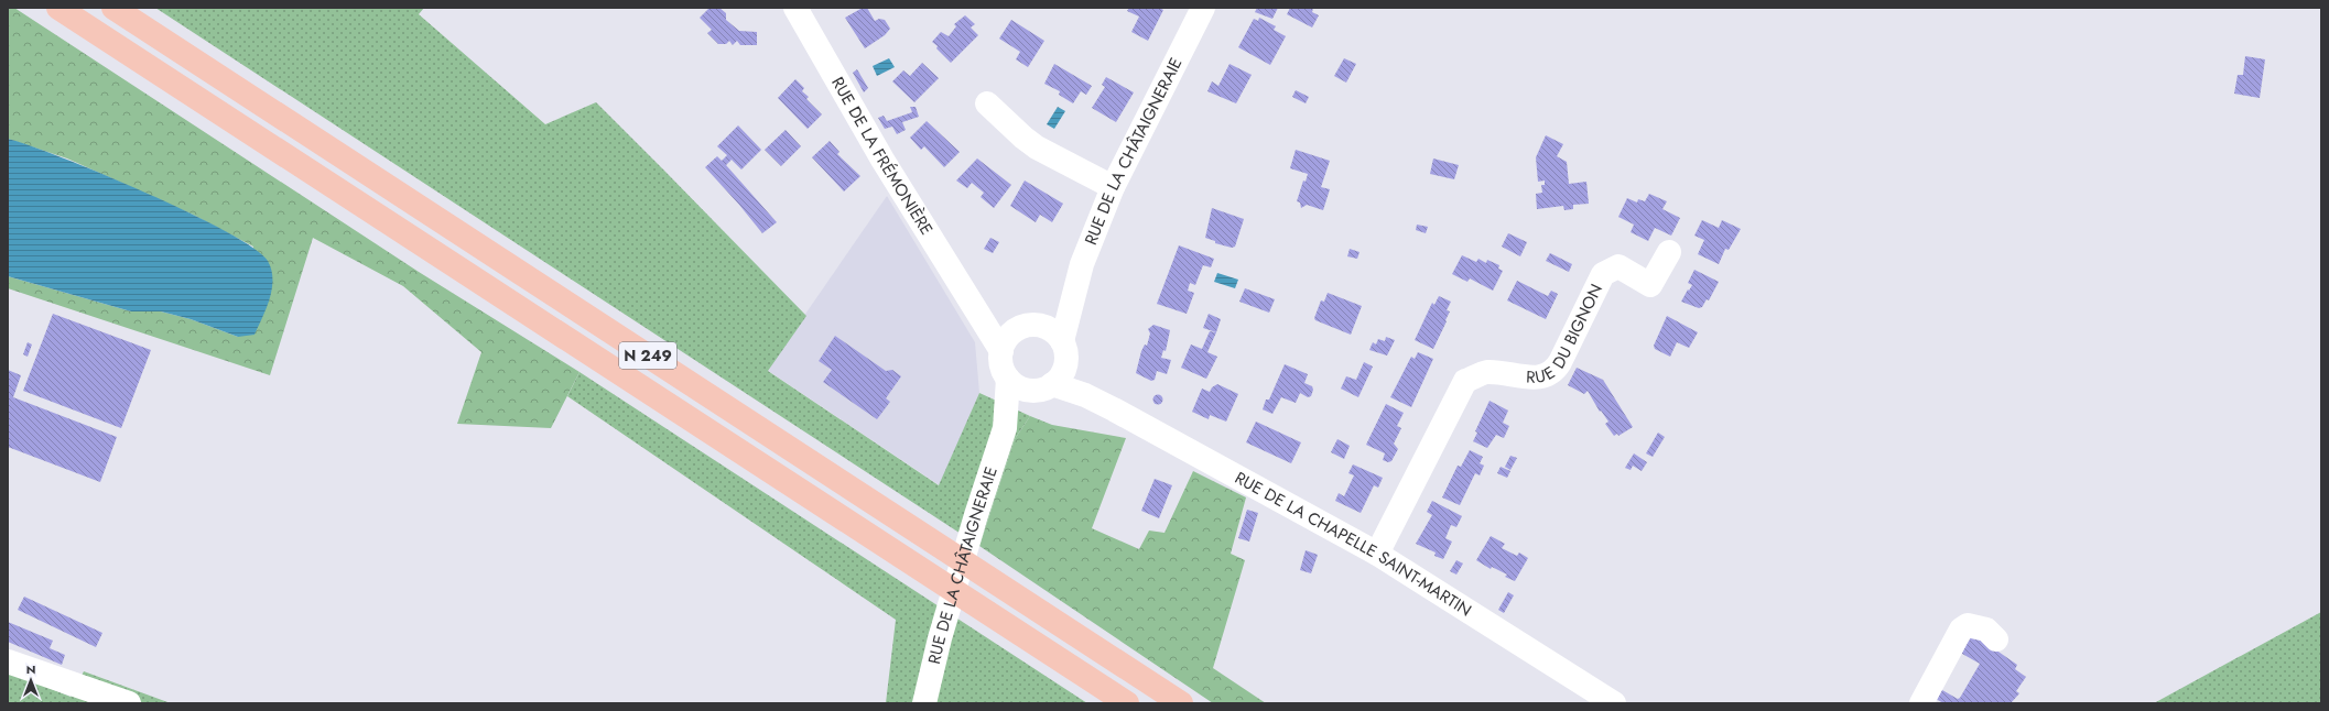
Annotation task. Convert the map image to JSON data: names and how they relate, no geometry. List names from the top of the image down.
{
  "streets": {
    "highway": ["N 249"],
    "street": [
      "RUE DE LA CHÂTAIGNERAIE",
      "RUE DE LA FRÉMONIÈRE",
      "RUE DU BIGNON",
      "RUE DE LA CHAPELLE SAINT-MARTIN"
    ]
  },
  "crossings": [
    ["RUE DE LA CHÂTAIGNERAIE", "RUE DE LA FRÉMONIÈRE"],
    ["RUE DE LA CHÂTAIGNERAIE", "RUE DE LA CHAPELLE SAINT-MARTIN"],
    ["RUE DE LA FRÉMONIÈRE", "RUE DE LA CHAPELLE SAINT-MARTIN"],
    ["RUE DU BIGNON", "RUE DE LA CHAPELLE SAINT-MARTIN"]
  ],
  "north": "top"
}
